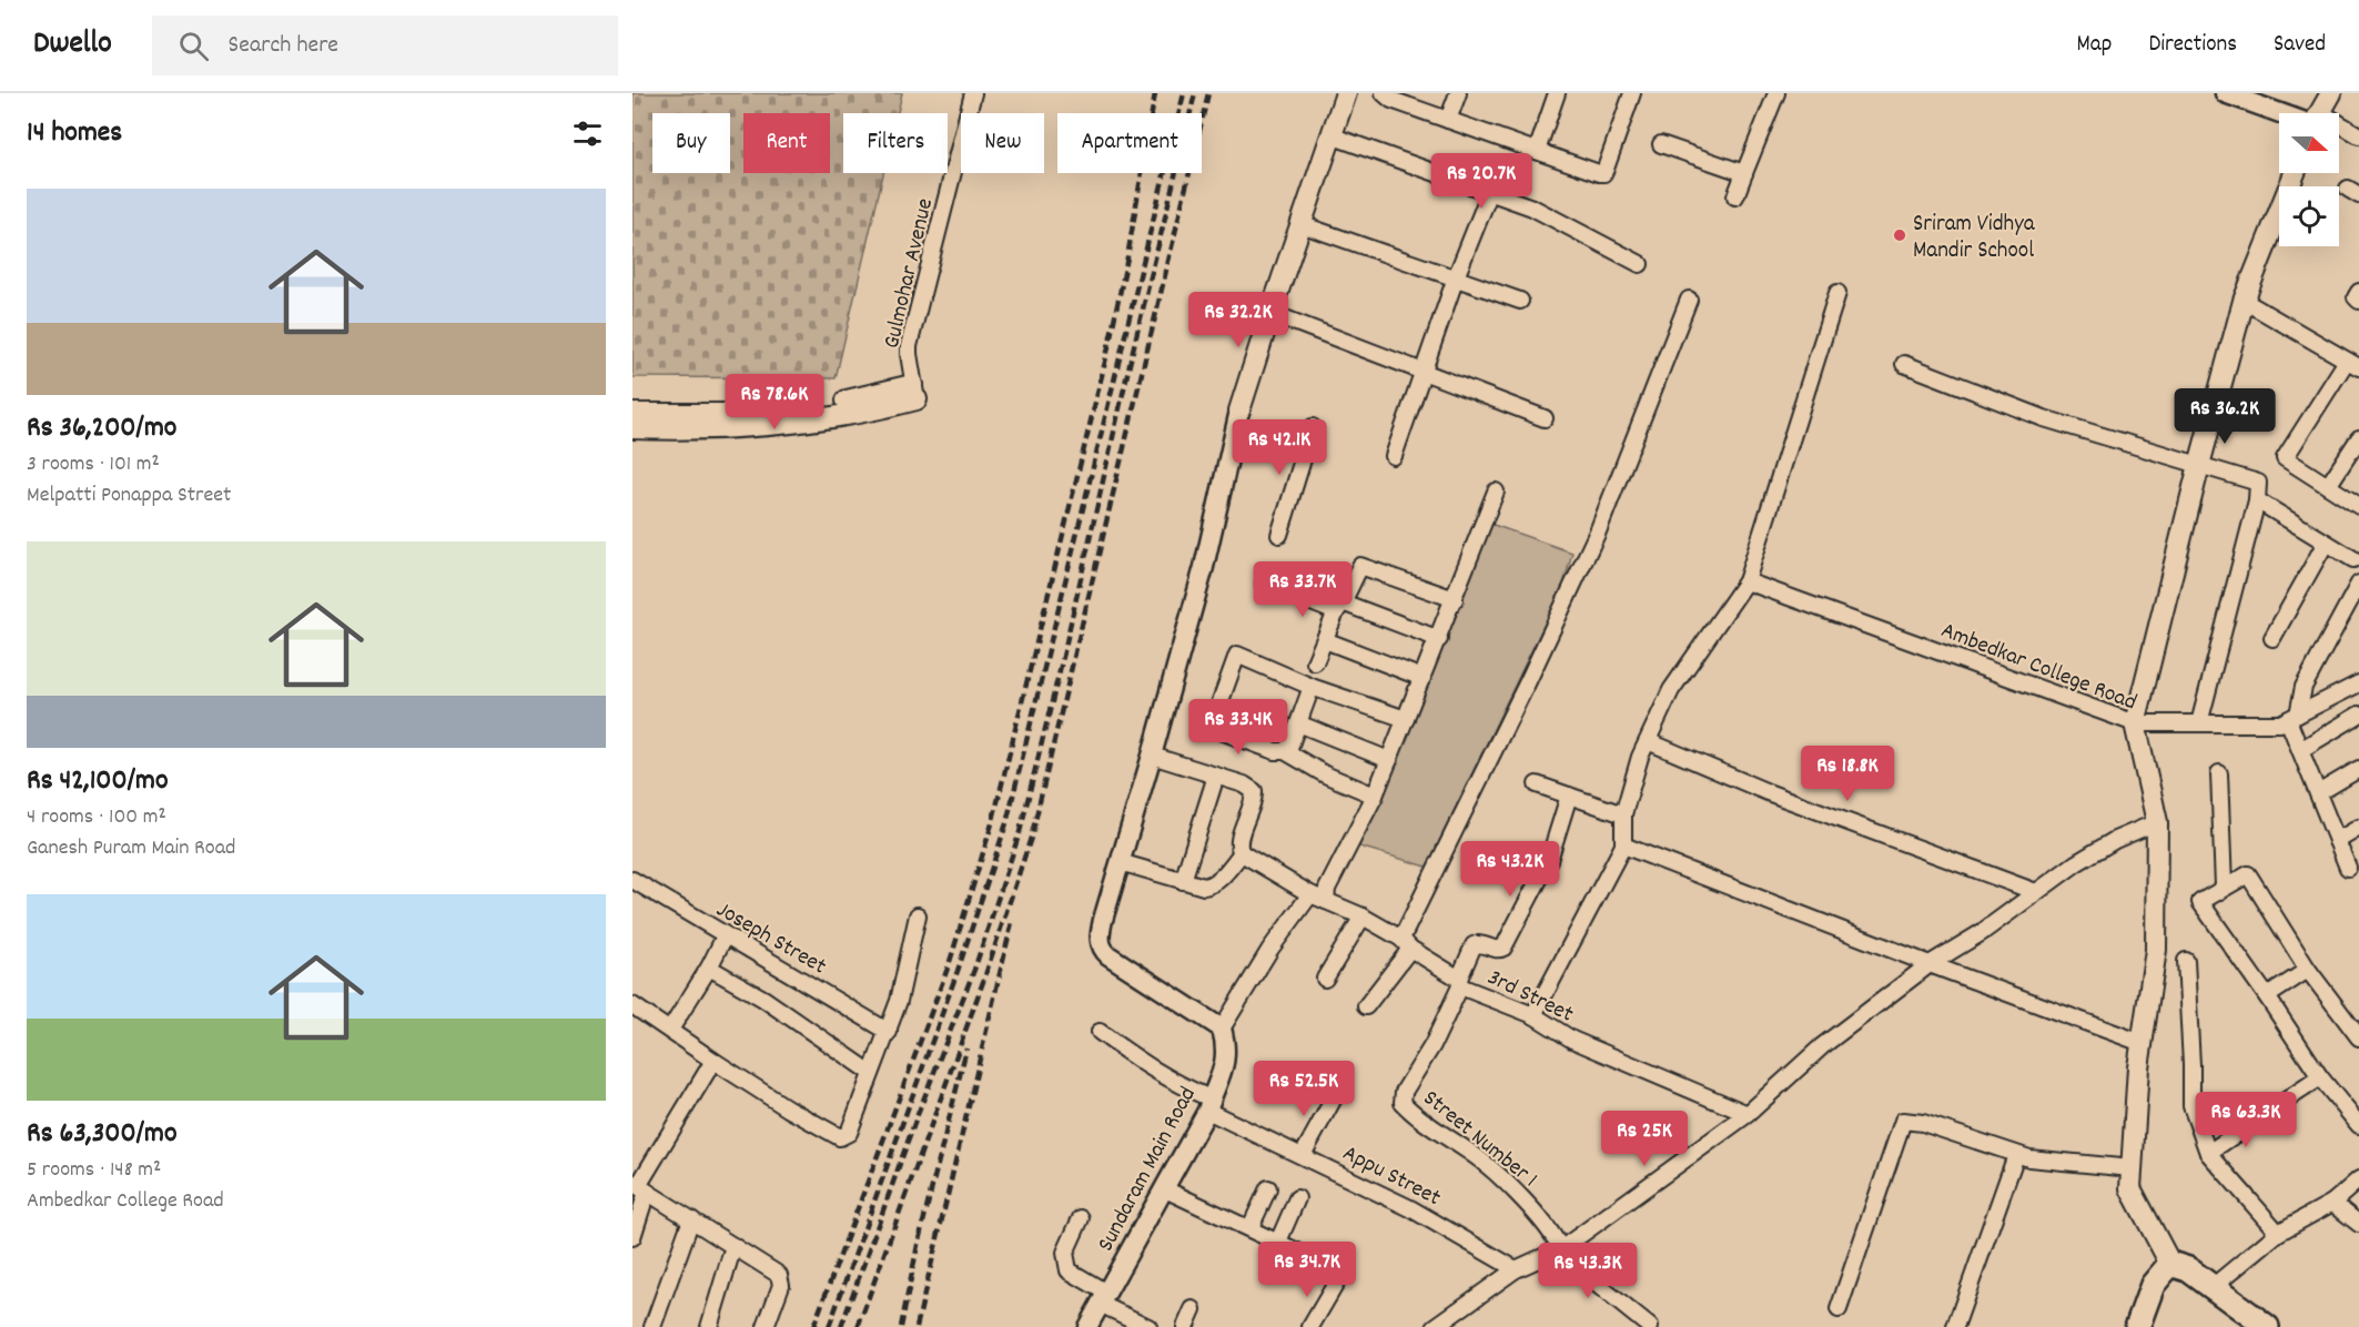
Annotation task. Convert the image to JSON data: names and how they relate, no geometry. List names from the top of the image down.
{
  "streets": {
    "main road": ["Ambedkar College Road"],
    "street": [
      "Gulmohar Avenue",
      "Joseph Street",
      "3rd Street",
      "Street Number 1",
      "Sundaram Main Road",
      "Appu Street"
    ]
  },
  "crossings": [
    ["3rd Street", "Street Number 1"],
    ["Sundaram Main Road", "Appu Street"]
  ],
  "places": ["Sriram Vidhya Mandir School"],
  "north": "right",
  "page": {
    "header": "Dwello",
    "search": "Search here",
    "nav": ["Map", "Directions", "Saved"],
    "heading": "14 homes",
    "chip": [
      "Buy",
      "Rent",
      "Filters",
      "New",
      "Apartment"
    ],
    "price": [
      "Rs 20.7K",
      "Rs 32.2K",
      "Rs 78.6K",
      "Rs 36.2K",
      "Rs 42.1K",
      "Rs 33.7K",
      "Rs 33.4K",
      "Rs 18.8K",
      "Rs 43.2K",
      "Rs 52.5K",
      "Rs 63.3K",
      "Rs 25K",
      "Rs 34.7K",
      "Rs 43.3K"
    ],
    "list": [
      {
        "name": "Rs 36,200/mo",
        "note": "3 rooms · 101 m² · Melpatti Ponappa Street"
      },
      {
        "name": "Rs 42,100/mo",
        "note": "4 rooms · 100 m² · Ganesh Puram Main Road"
      },
      {
        "name": "Rs 63,300/mo",
        "note": "5 rooms · 148 m² · Ambedkar College Road"
      }
    ]
  }
}
